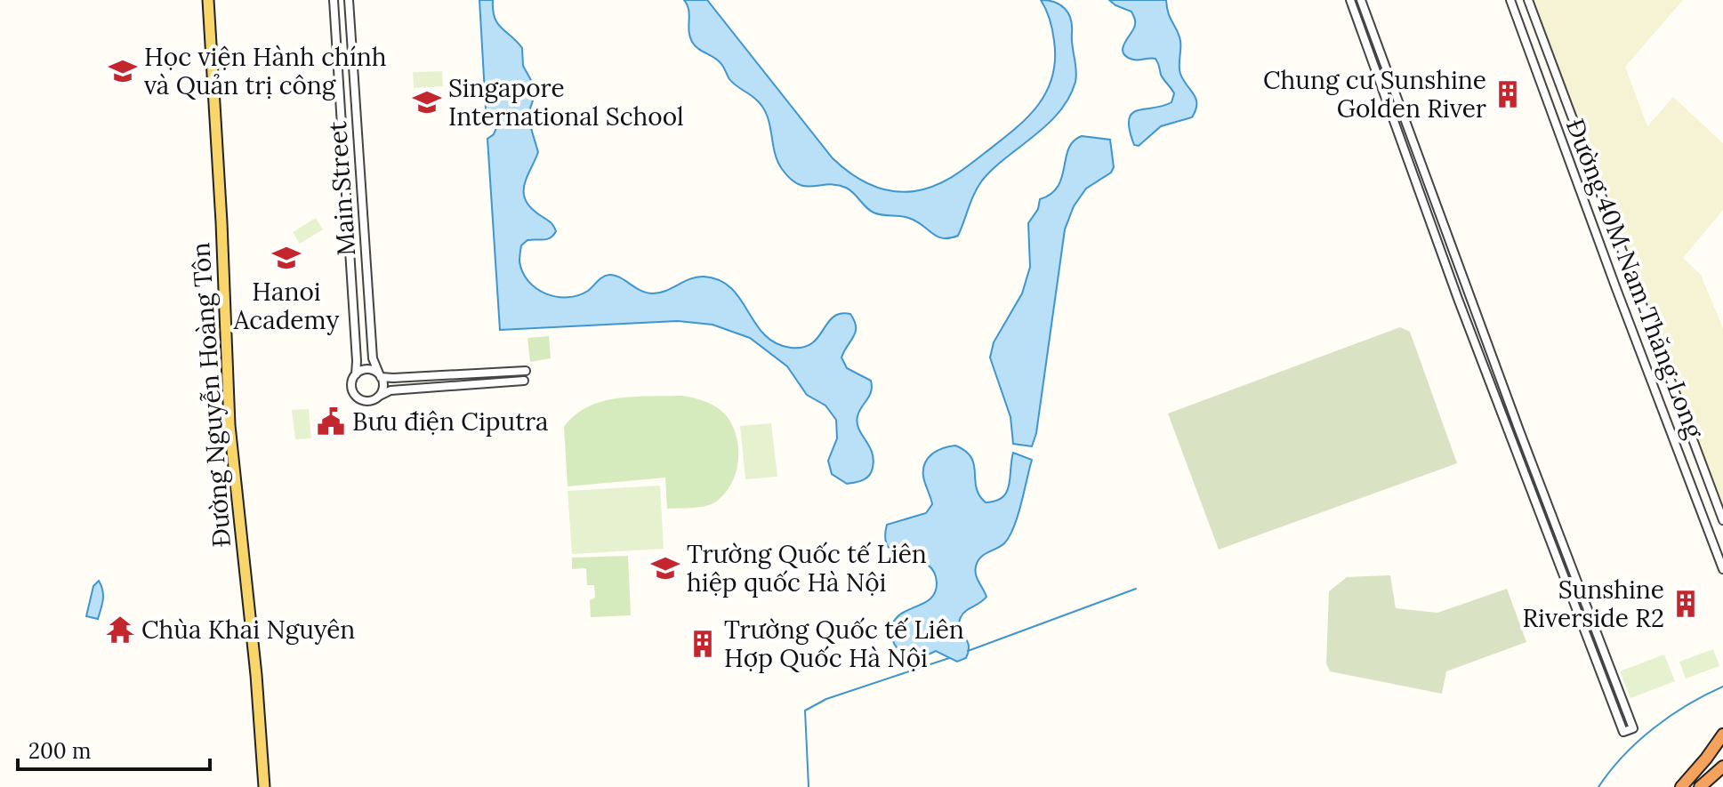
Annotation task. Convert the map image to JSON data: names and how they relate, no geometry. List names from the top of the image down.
{
  "streets": {
    "main road": ["Đường Nguyễn Hoàng Tôn"],
    "street": ["Main Street", "Đường 40M Nam Thăng Long"]
  },
  "places": {
    "school or university": [
      "Học viện Hành chính và Quản trị công",
      "Singapore International School",
      "Hanoi Academy",
      "Trường Quốc tế Liên hiệp quốc Hà Nội"
    ],
    "building": ["Chung cư Sunshine Golden River", "Sunshine Riverside R2", "Trường Quốc tế Liên Hợp Quốc Hà Nội"],
    "public building": ["Bưu điện Ciputra"],
    "temple": ["Chùa Khai Nguyên"]
  },
  "scale_bar": "200 m"
}
